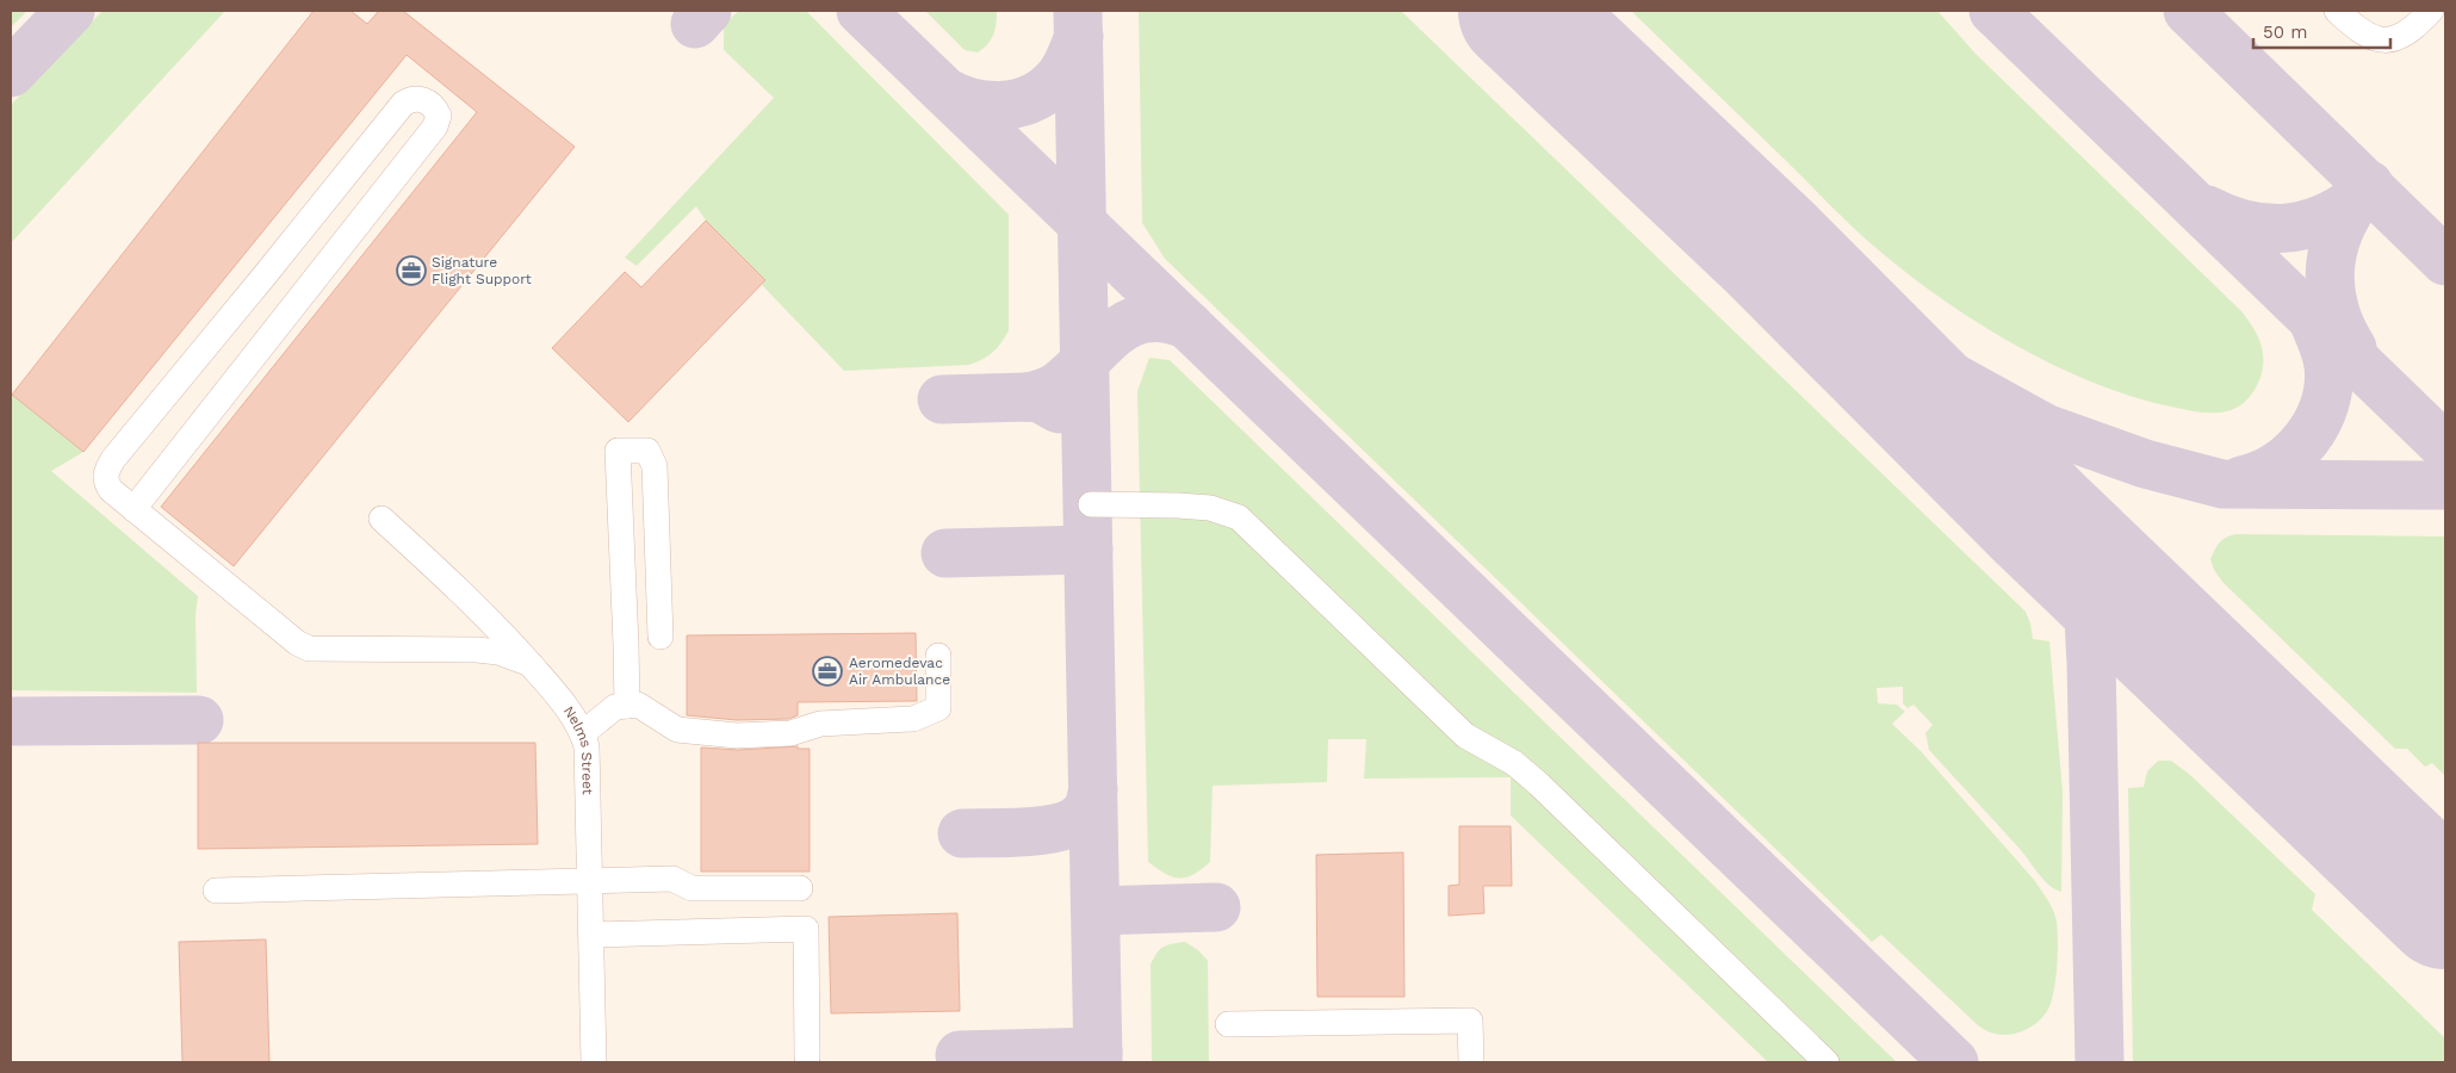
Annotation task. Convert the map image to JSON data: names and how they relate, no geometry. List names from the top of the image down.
{
  "streets": {
    "lane": ["Nelms Street"]
  },
  "places": {
    "office": ["Signature Flight Support", "Aeromedevac Air Ambulance"]
  },
  "scale_bar": "50 m"
}
